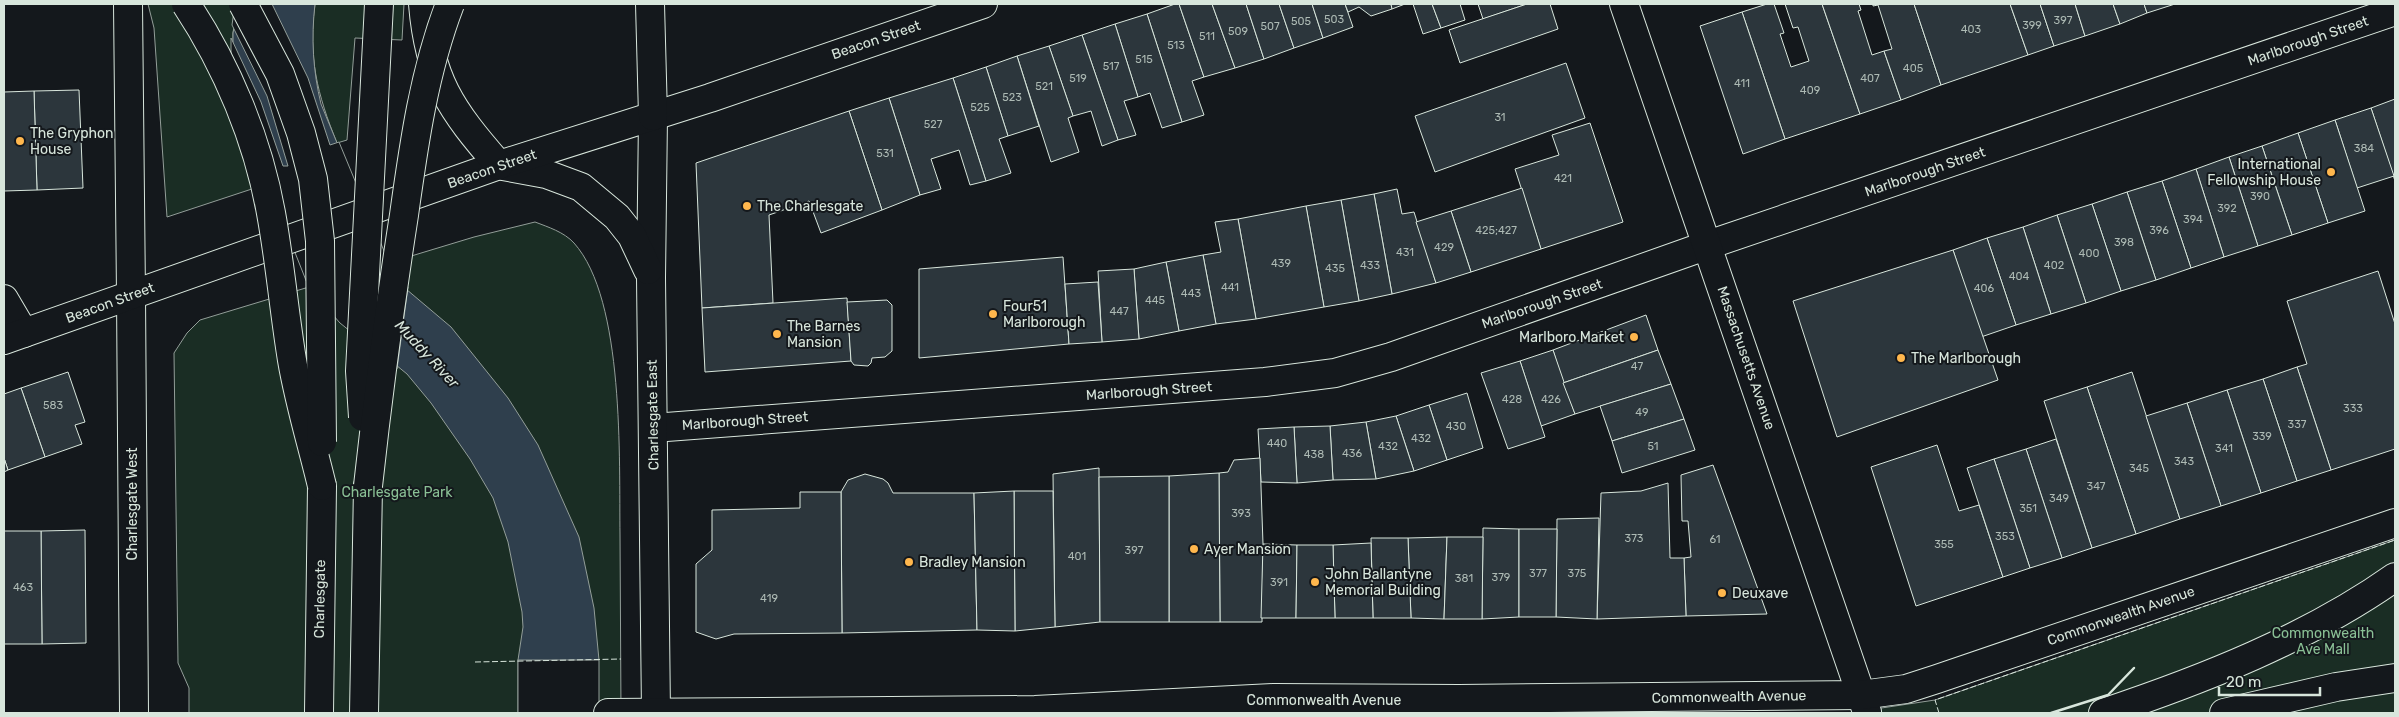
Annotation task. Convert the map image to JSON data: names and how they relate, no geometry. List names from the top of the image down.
{
  "streets": {
    "main road": [
      "Beacon Street",
      "Marlborough Street",
      "Massachusetts Avenue",
      "Charlesgate East",
      "Charlesgate West",
      "Charlesgate",
      "Commonwealth Avenue"
    ]
  },
  "crossings": [
    ["Beacon Street", "Charlesgate East"],
    ["Beacon Street", "Charlesgate West"],
    ["Marlborough Street", "Massachusetts Avenue"],
    ["Marlborough Street", "Charlesgate East"],
    ["Massachusetts Avenue", "Commonwealth Avenue"],
    ["Charlesgate East", "Commonwealth Avenue"]
  ],
  "water": ["Muddy River"],
  "parks": ["Charlesgate Park", "Commonwealth Ave Mall"],
  "places": [
    "The Gryphon House",
    "International Fellowship House",
    "The Charlesgate",
    "Four51 Marlborough",
    "The Barnes Mansion",
    "Marlboro Market",
    "The Marlborough",
    "Ayer Mansion",
    "Bradley Mansion",
    "John Ballantyne Memorial Building",
    "Deuxave"
  ],
  "house_numbers": [
    "503",
    "397",
    "505",
    "399",
    "507",
    "403",
    "509",
    "511",
    "513",
    "515",
    "517",
    "405",
    "519",
    "407",
    "411",
    "521",
    "409",
    "523",
    "525",
    "31",
    "527",
    "384",
    "531",
    "421",
    "390",
    "392",
    "394",
    "425;427",
    "396",
    "398",
    "429",
    "431",
    "400",
    "439",
    "433",
    "402",
    "435",
    "404",
    "441",
    "406",
    "443",
    "445",
    "447",
    "47",
    "428",
    "426",
    "583",
    "333",
    "49",
    "337",
    "430",
    "339",
    "432",
    "440",
    "432",
    "51",
    "341",
    "436",
    "438",
    "343",
    "345",
    "347",
    "349",
    "351",
    "393",
    "353",
    "373",
    "61",
    "355",
    "397",
    "401",
    "377",
    "375",
    "379",
    "381",
    "391",
    "463",
    "419"
  ],
  "scale_bar": "20 m"
}
